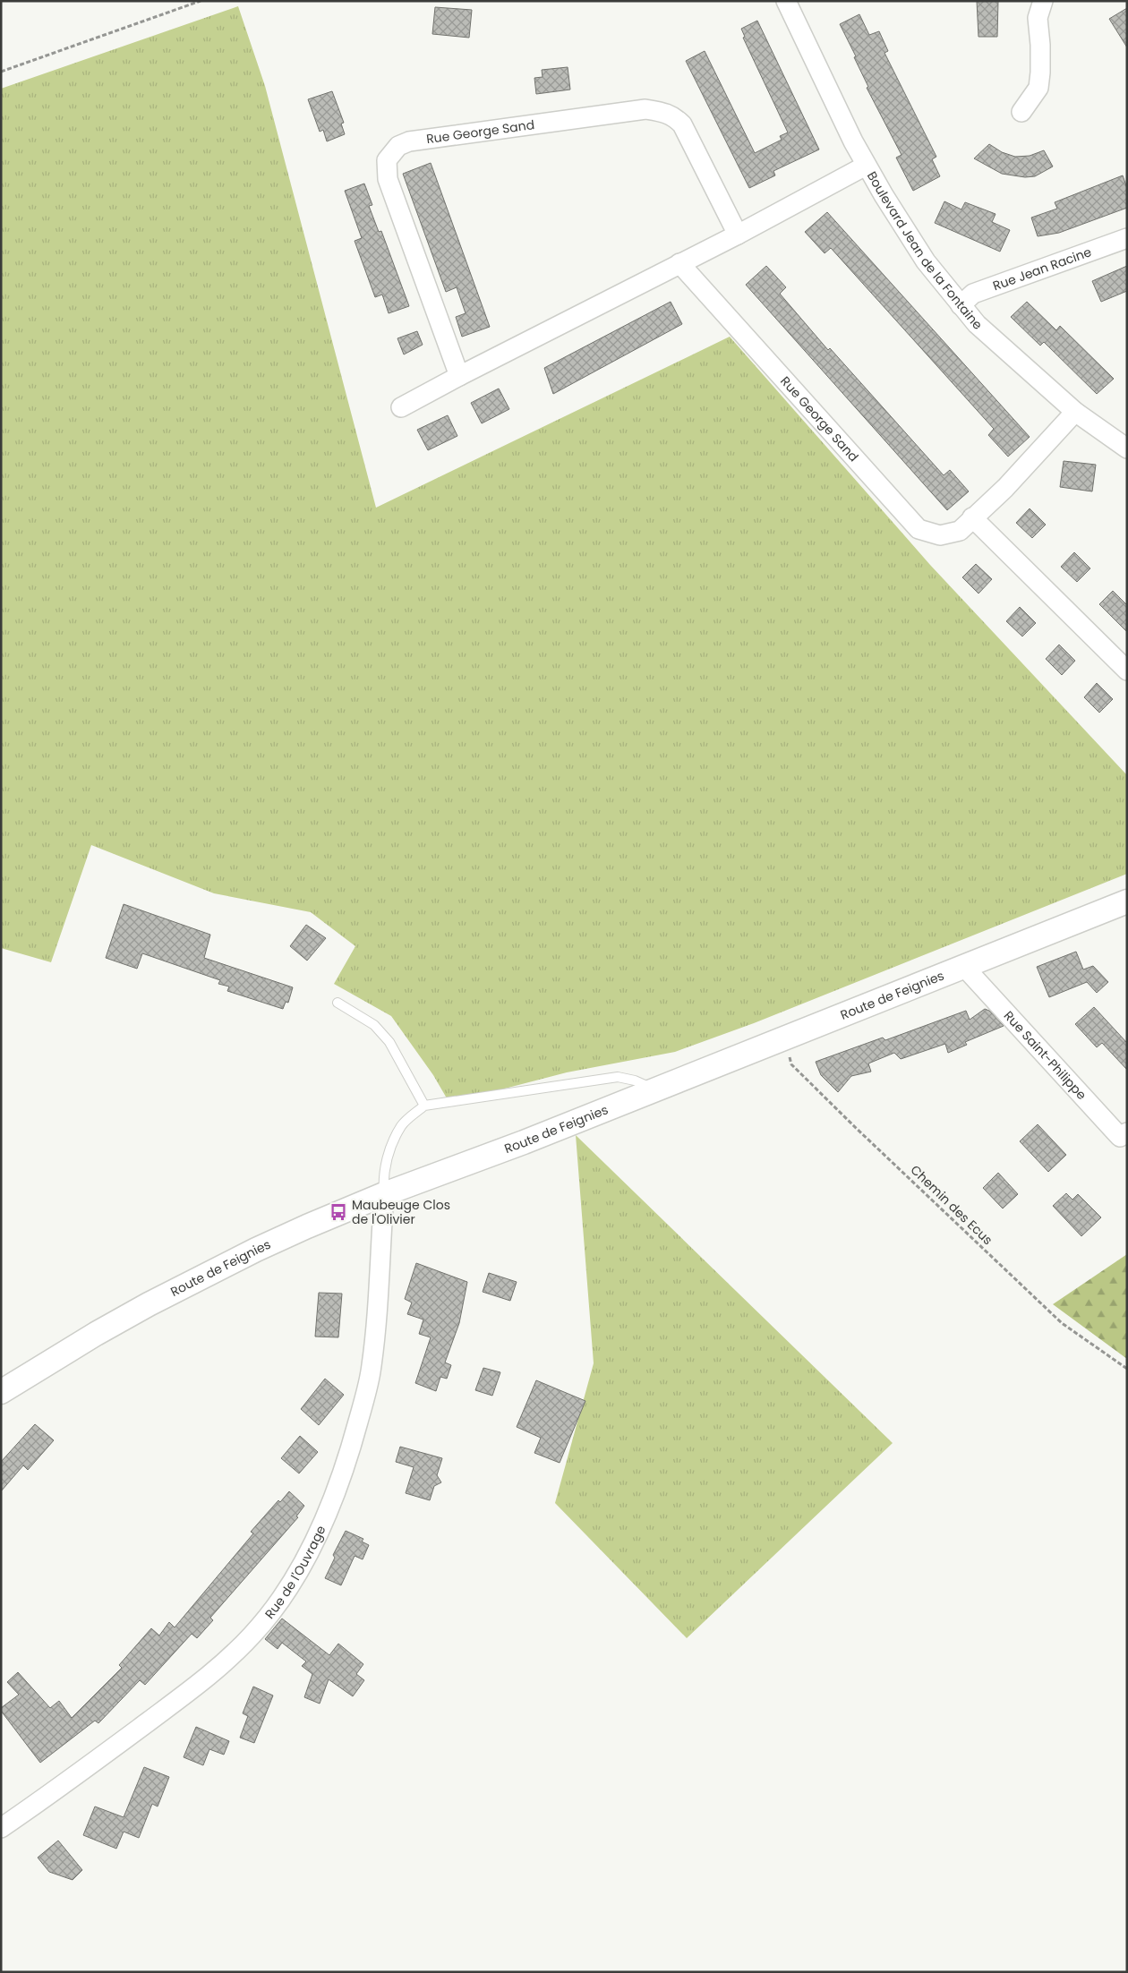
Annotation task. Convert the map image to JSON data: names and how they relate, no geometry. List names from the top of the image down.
{
  "streets": {
    "street": [
      "Rue George Sand",
      "Boulevard Jean de la Fontaine",
      "Rue Jean Racine",
      "Route de Feignies",
      "Rue Saint-Philippe",
      "Rue de l'Ouvrage"
    ],
    "path": ["Chemin des Ecus"]
  },
  "crossings": [
    ["Rue George Sand", "Boulevard Jean de la Fontaine"],
    ["Boulevard Jean de la Fontaine", "Rue Jean Racine"],
    ["Route de Feignies", "Rue Saint-Philippe"],
    ["Route de Feignies", "Chemin des Ecus"],
    ["Route de Feignies", "Rue de l'Ouvrage"]
  ],
  "places": {
    "bus stop": ["Maubeuge Clos de l'Olivier"]
  }
}
